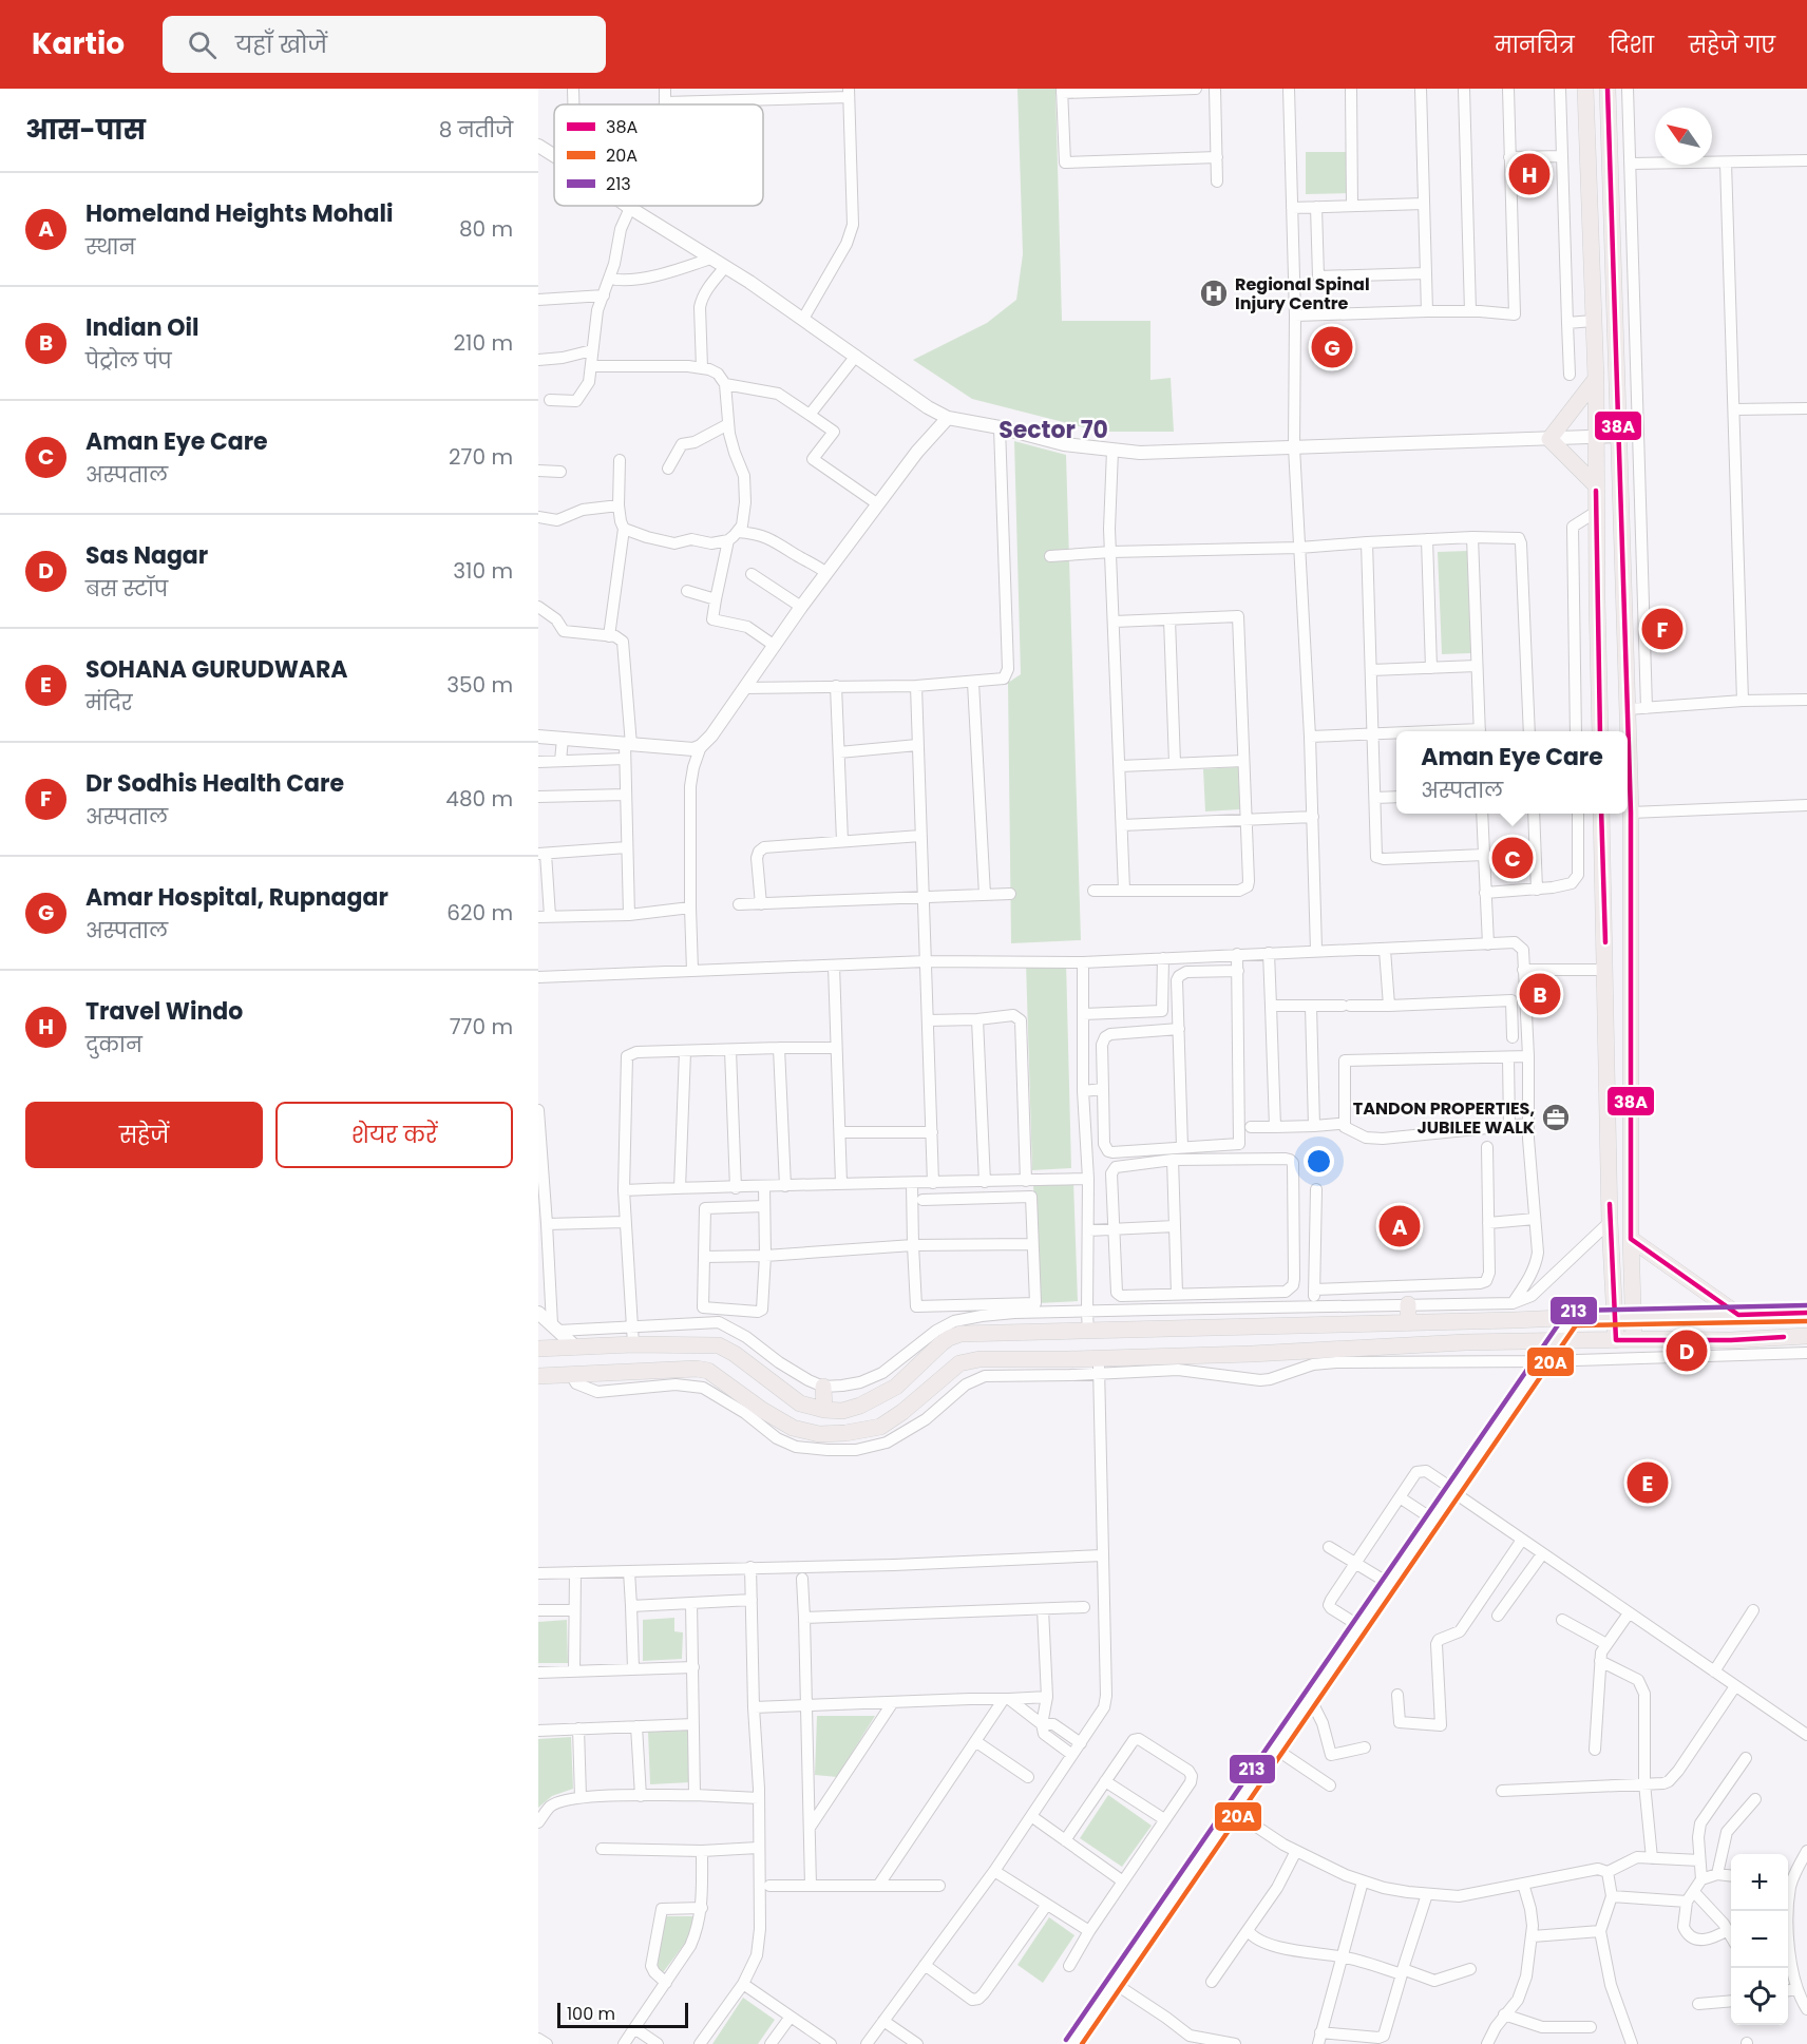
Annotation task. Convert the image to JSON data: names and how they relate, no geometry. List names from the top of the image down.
{
  "districts": ["Sector 70"],
  "places": {
    "hospital": ["Regional Spinal Injury Centre"],
    "office": ["TANDON PROPERTIES, JUBILEE WALK"]
  },
  "lines": ["transit line 38A", "transit line 213", "transit line 20A"],
  "legend": ["38A", "20A", "213"],
  "scale_bar": "100 m",
  "north": "top left",
  "page": {
    "header": "Kartio",
    "search": "यहाँ खोजें",
    "nav": ["मानचित्र", "दिशा", "सहेजे गए"],
    "heading": ["आस-पास", "8 नतीजे"],
    "pins": [
      "H",
      "G",
      "F",
      "C",
      "B",
      "A",
      "D",
      "E"
    ],
    "list": [
      {
        "mark": "A",
        "name": "Homeland Heights Mohali",
        "note": "स्थान",
        "value": "80 m"
      },
      {
        "mark": "B",
        "name": "Indian Oil",
        "note": "पेट्रोल पंप",
        "value": "210 m"
      },
      {
        "mark": "C",
        "name": "Aman Eye Care",
        "note": "अस्पताल",
        "value": "270 m"
      },
      {
        "mark": "D",
        "name": "Sas Nagar",
        "note": "बस स्टॉप",
        "value": "310 m"
      },
      {
        "mark": "E",
        "name": "SOHANA GURUDWARA",
        "note": "मंदिर",
        "value": "350 m"
      },
      {
        "mark": "F",
        "name": "Dr Sodhis Health Care",
        "note": "अस्पताल",
        "value": "480 m"
      },
      {
        "mark": "G",
        "name": "Amar Hospital, Rupnagar",
        "note": "अस्पताल",
        "value": "620 m"
      },
      {
        "mark": "H",
        "name": "Travel Windo",
        "note": "दुकान",
        "value": "770 m"
      }
    ],
    "popup": ["Aman Eye Care", "अस्पताल"],
    "buttons": ["सहेजें", "शेयर करें"],
    "map_buttons": ["+", "−"],
    "scale": "100 m"
  }
}
